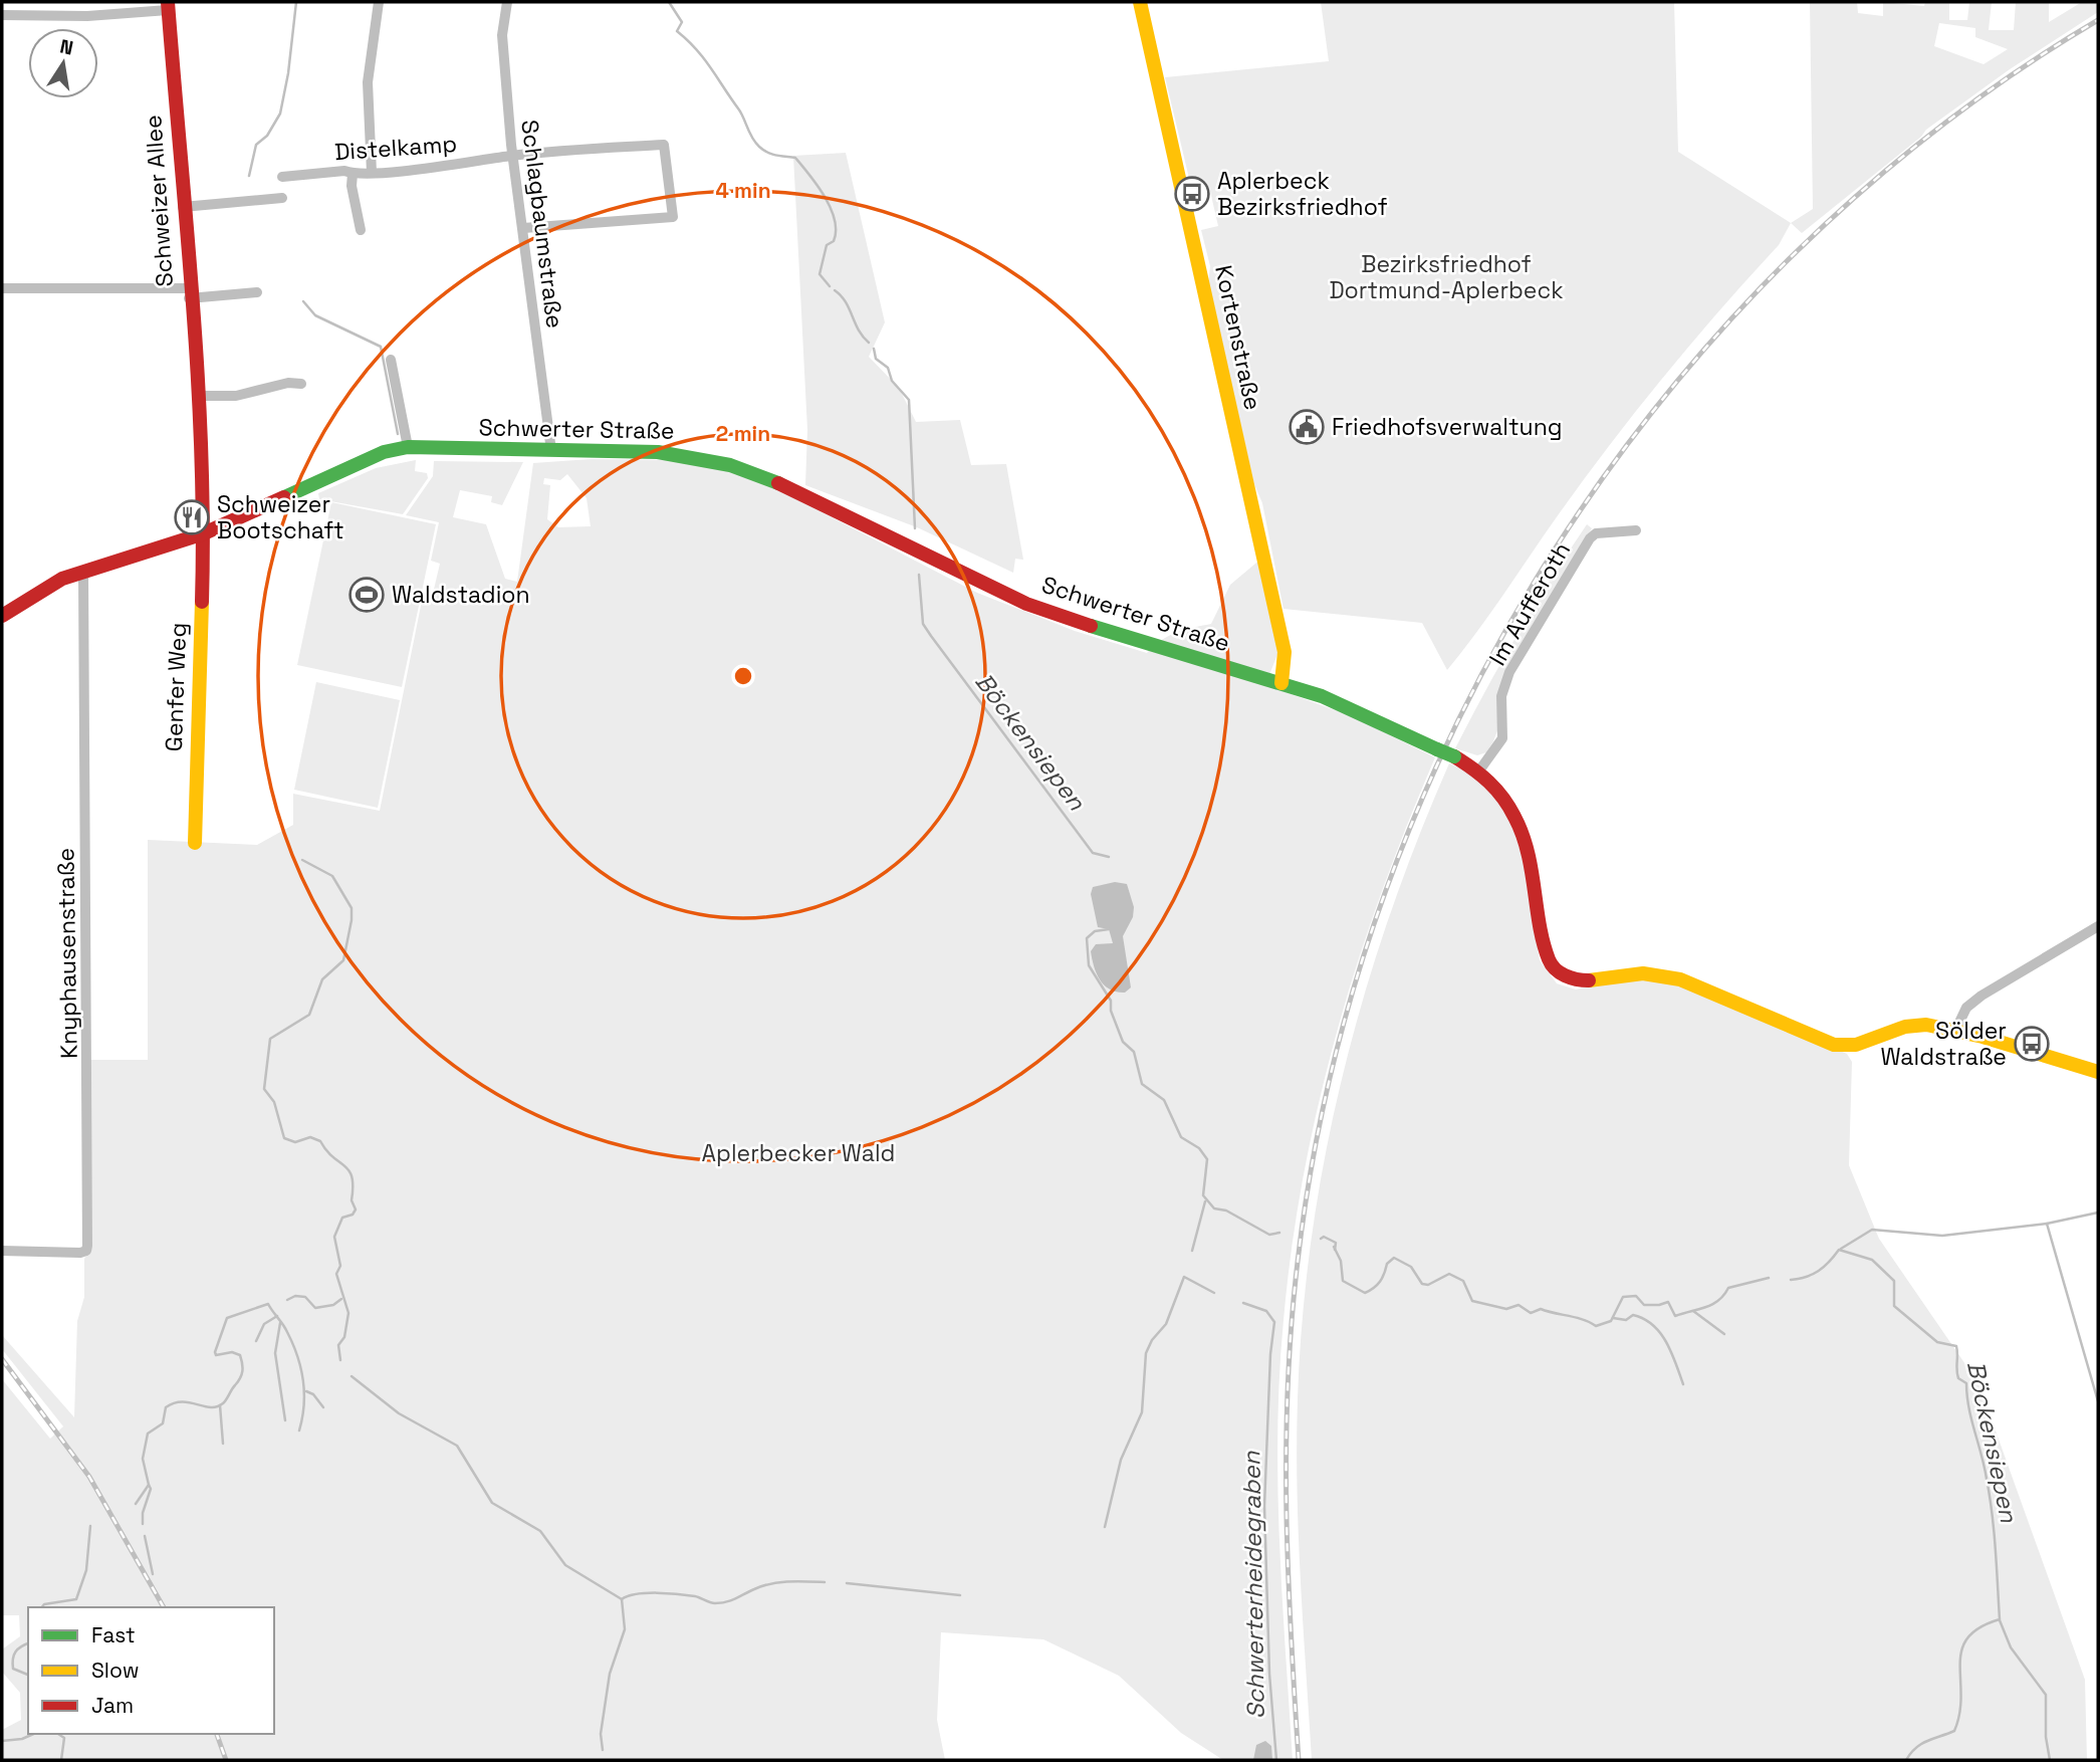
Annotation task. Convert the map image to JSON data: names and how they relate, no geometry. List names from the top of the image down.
{
  "streets": {
    "street": [
      "Distelkamp",
      "Schweizer Allee",
      "Schlagbaumstraße",
      "Kortenstraße",
      "Schwerter Straße",
      "Im Aufferoth",
      "Genfer Weg",
      "Knyphausenstraße"
    ]
  },
  "crossings": [
    ["Distelkamp", "Schlagbaumstraße"],
    ["Schweizer Allee", "Schwerter Straße"],
    ["Schweizer Allee", "Genfer Weg"],
    ["Schlagbaumstraße", "Schwerter Straße"],
    ["Kortenstraße", "Schwerter Straße"],
    ["Schwerter Straße", "Im Aufferoth"],
    ["Schwerter Straße", "Genfer Weg"],
    ["Schwerter Straße", "Knyphausenstraße"]
  ],
  "water": ["Böckensiepen", "Schwerterheidegraben"],
  "parks": ["Bezirksfriedhof Dortmund-Aplerbeck", "Aplerbecker Wald"],
  "places": {
    "bus stop": ["Aplerbeck Bezirksfriedhof", "Sölder Waldstraße"],
    "public building": ["Friedhofsverwaltung"],
    "restaurant": ["Schweizer Bootschaft"],
    "sports": ["Waldstadion"]
  },
  "legend": ["Fast", "Slow", "Jam"],
  "north": "top",
  "rings": ["4 min", "2 min"]
}
